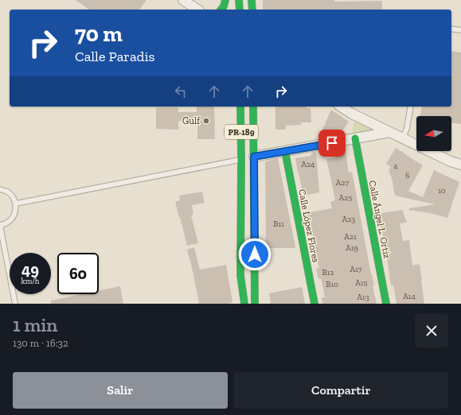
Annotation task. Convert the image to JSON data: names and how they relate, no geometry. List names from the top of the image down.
{
  "streets": {
    "main road": ["PR-189", "Calle Ángel L. Ortiz", "Calle López Flores"]
  },
  "places": ["Gulf"],
  "house_numbers": [
    "A24",
    "4",
    "6",
    "A27",
    "10",
    "A25",
    "A23",
    "B11",
    "A21",
    "A19",
    "A17",
    "B12",
    "A15",
    "B10",
    "A14",
    "A13"
  ],
  "north": "left",
  "page": {
    "turn": ["70 m", "Calle Paradis"],
    "speed": "49 km/h",
    "limit": "60",
    "heading": ["1 min", "130 m · 16:32"],
    "buttons": ["Salir", "Compartir"]
  }
}
